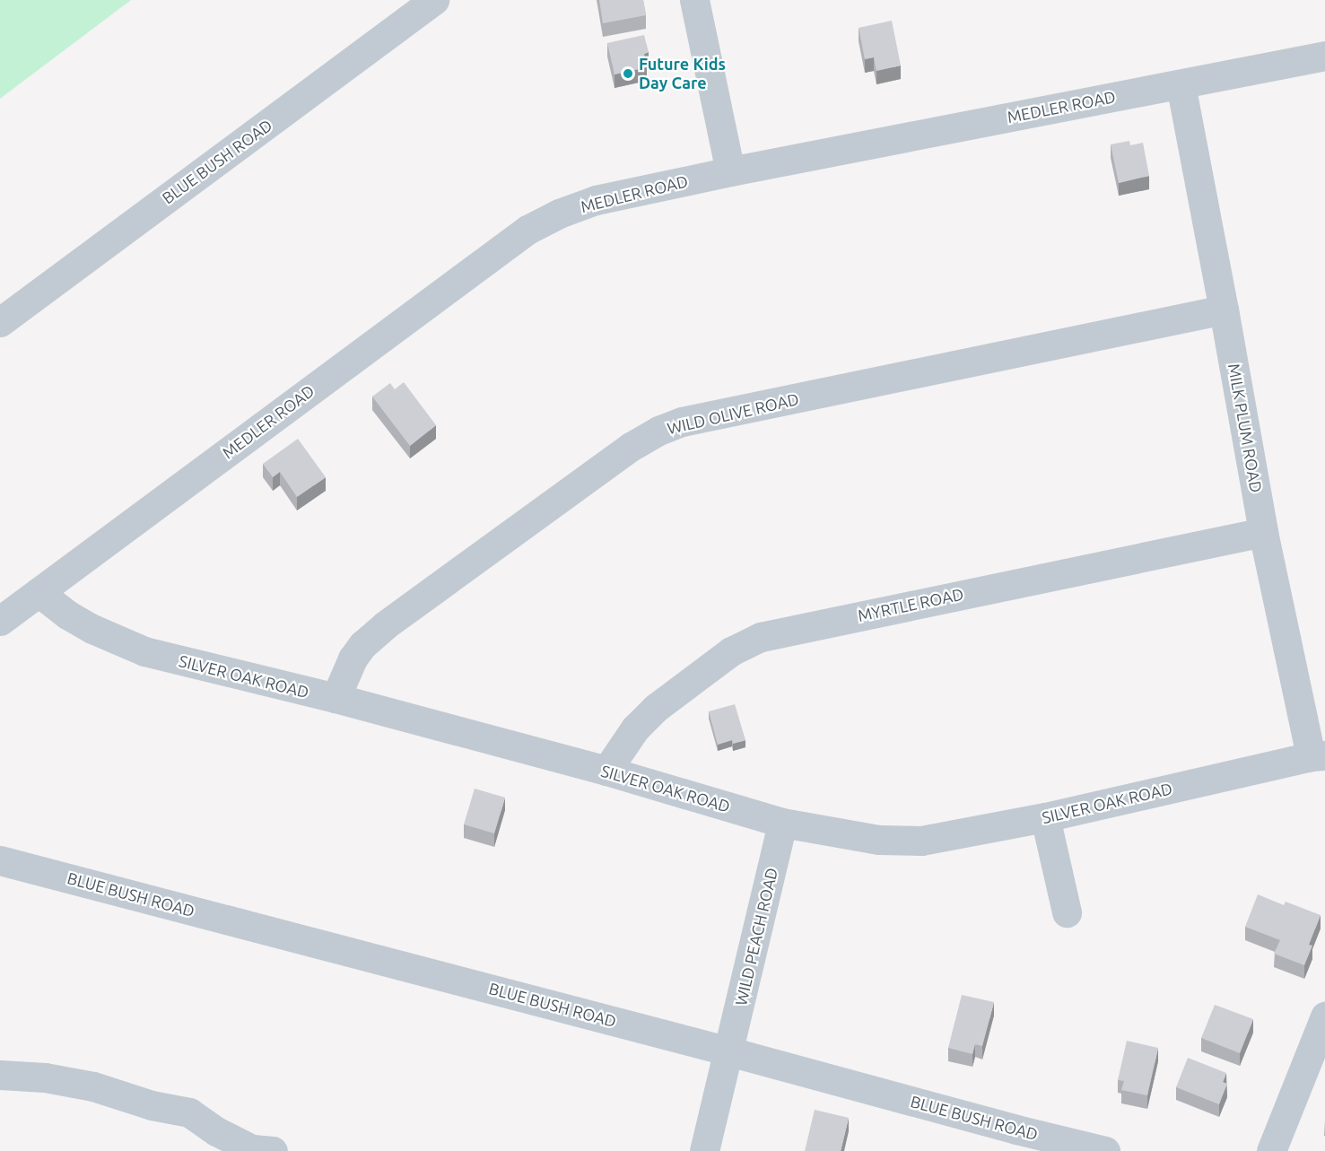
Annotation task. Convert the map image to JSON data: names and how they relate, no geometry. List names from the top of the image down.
{
  "streets": {
    "street": [
      "MEDLER ROAD",
      "BLUE BUSH ROAD",
      "WILD OLIVE ROAD",
      "MILK PLUM ROAD",
      "MYRTLE ROAD",
      "SILVER OAK ROAD",
      "WILD PEACH ROAD"
    ]
  },
  "crossings": [
    ["MEDLER ROAD", "MILK PLUM ROAD"],
    ["MEDLER ROAD", "SILVER OAK ROAD"],
    ["BLUE BUSH ROAD", "WILD PEACH ROAD"],
    ["WILD OLIVE ROAD", "MILK PLUM ROAD"],
    ["WILD OLIVE ROAD", "SILVER OAK ROAD"],
    ["MILK PLUM ROAD", "MYRTLE ROAD"],
    ["MILK PLUM ROAD", "SILVER OAK ROAD"],
    ["MYRTLE ROAD", "SILVER OAK ROAD"],
    ["SILVER OAK ROAD", "WILD PEACH ROAD"]
  ],
  "places": ["Future Kids Day Care"]
}
